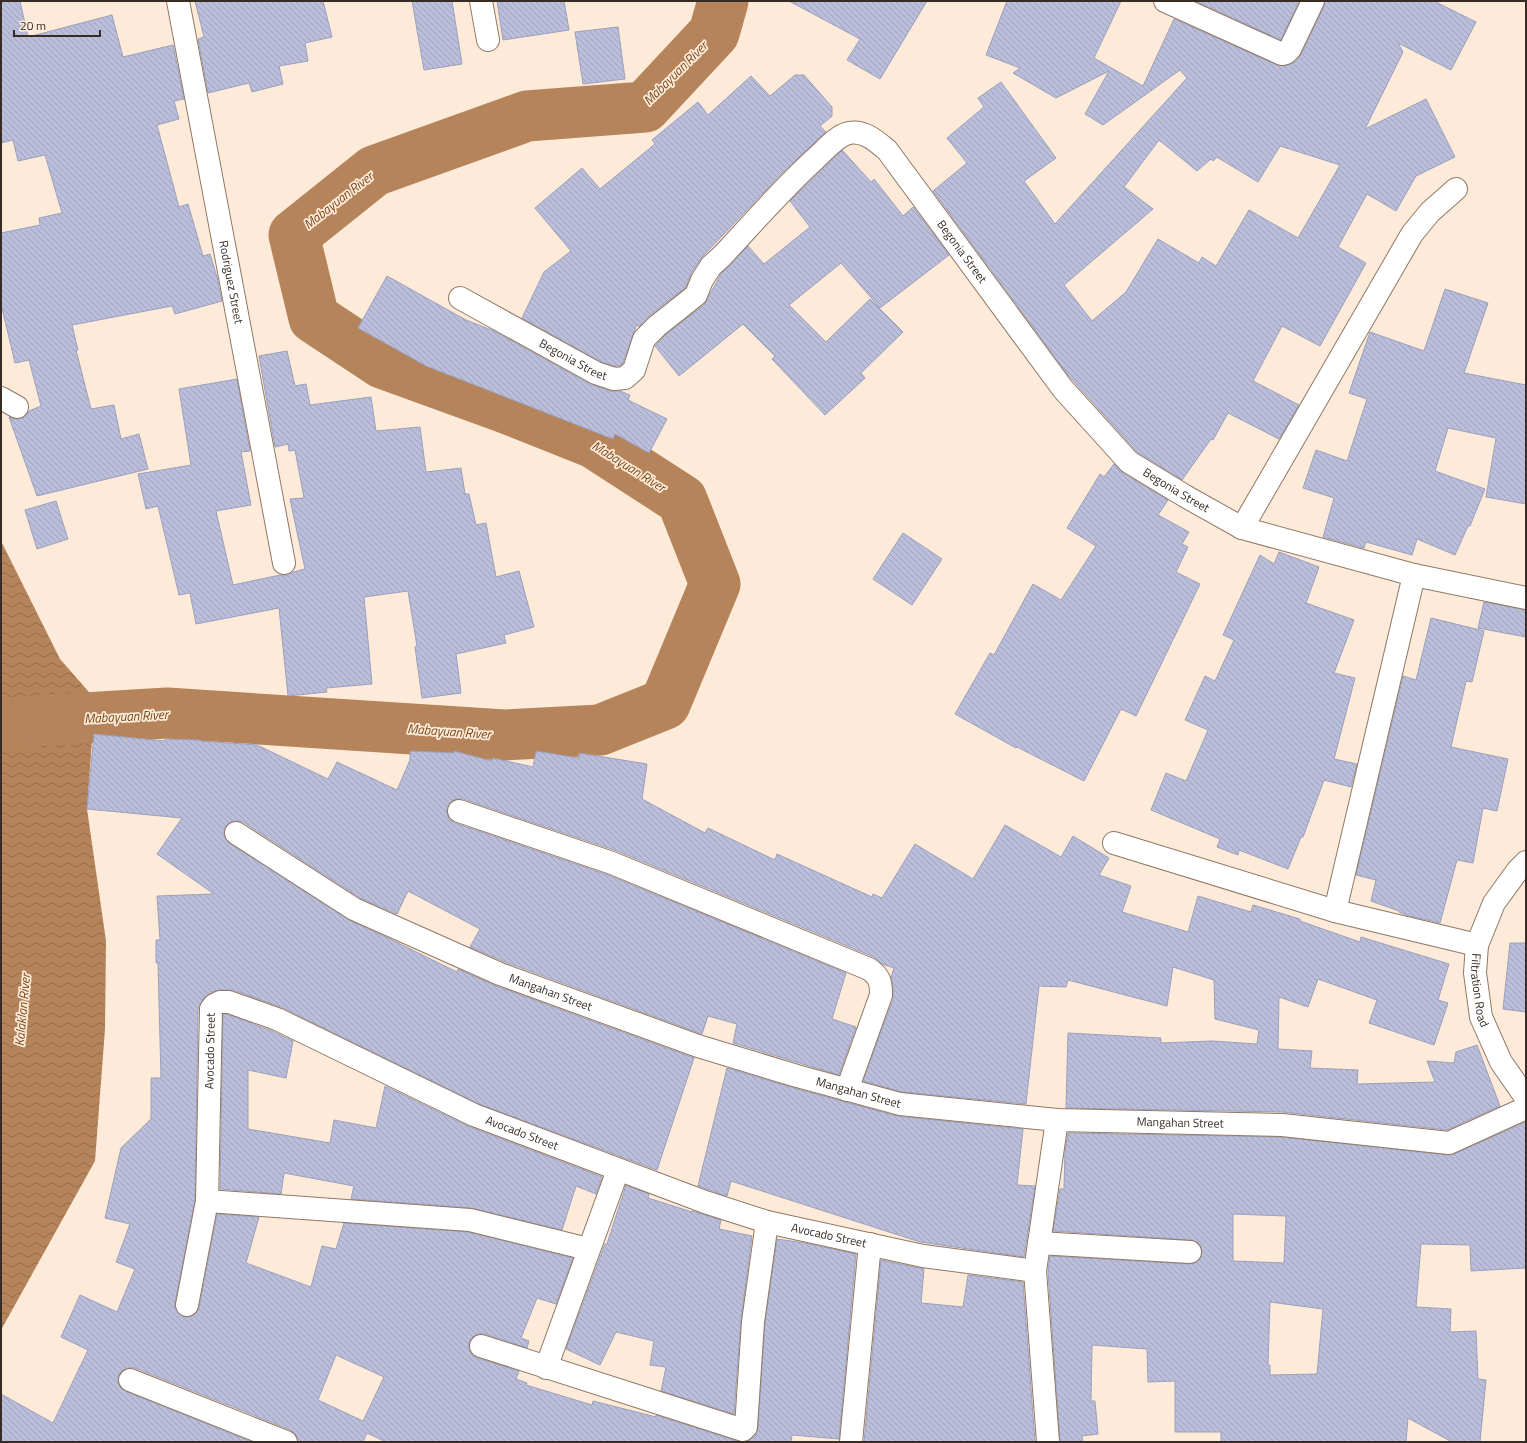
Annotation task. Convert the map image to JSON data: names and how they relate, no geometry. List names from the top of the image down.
{
  "streets": {
    "street": [
      "Begonia Street",
      "Rodriguez Street",
      "Filtration Road",
      "Mangahan Street",
      "Avocado Street"
    ]
  },
  "water": ["Mabayuan River", "Kalaklan River"],
  "scale_bar": "20 m"
}
